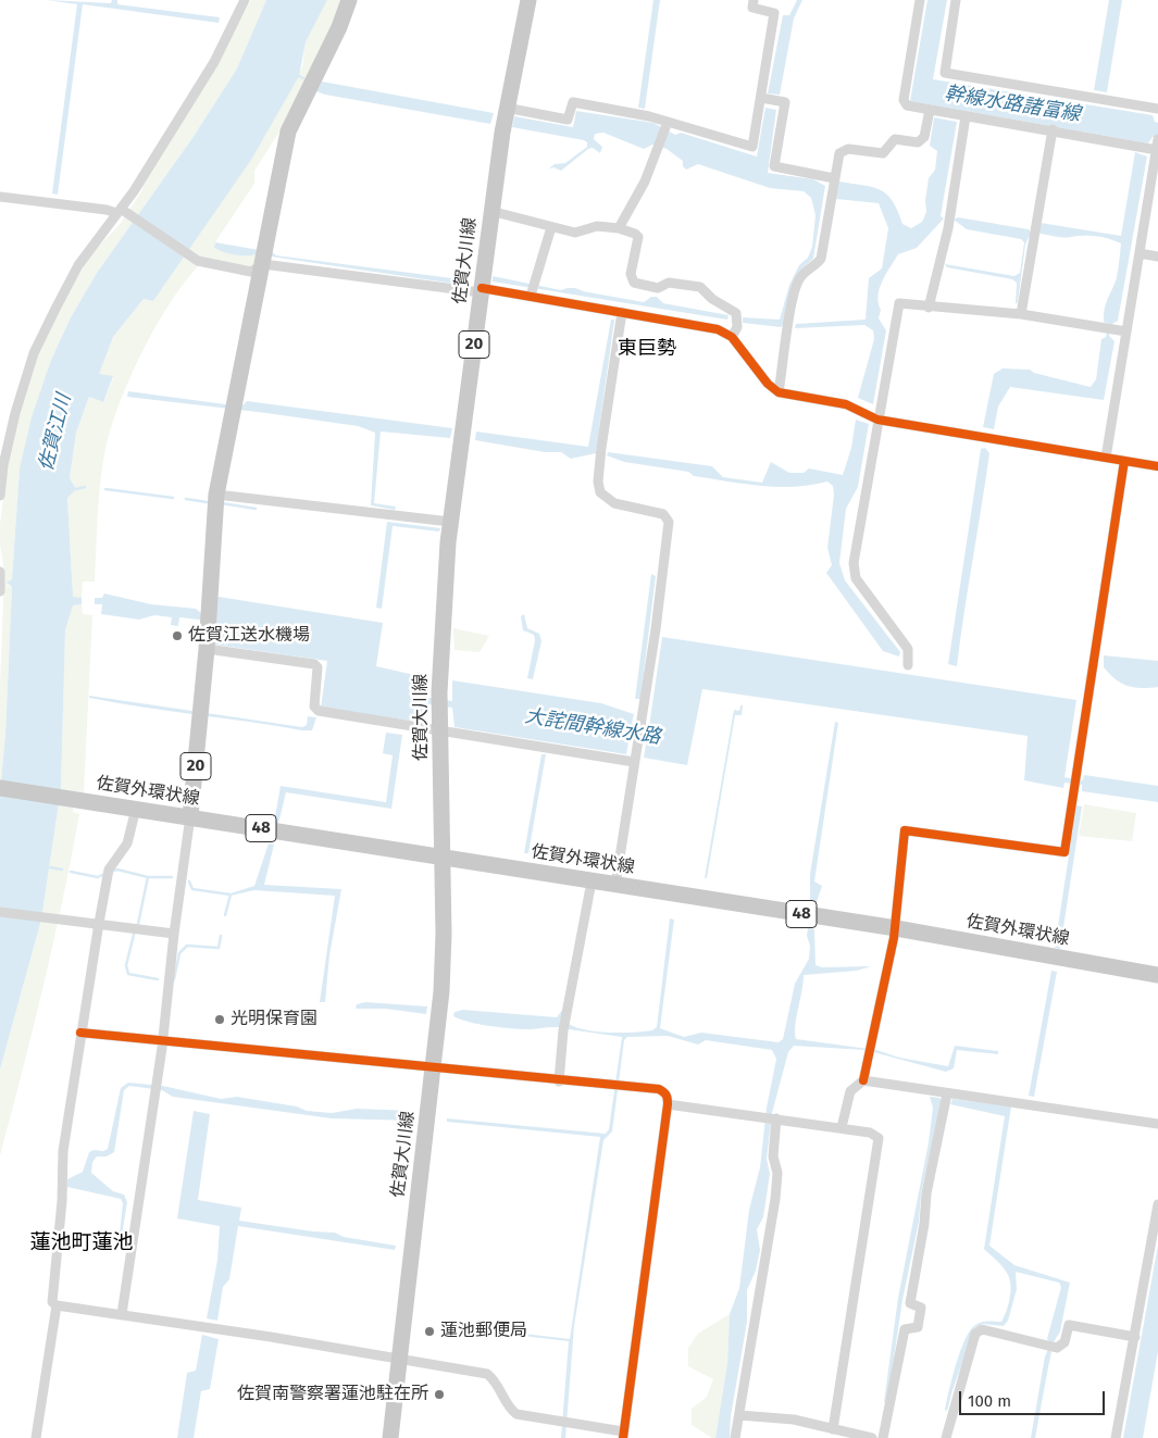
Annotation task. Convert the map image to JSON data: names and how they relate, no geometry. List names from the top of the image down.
{
  "streets": {
    "main road": [
      "佐賀大川線",
      "20",
      "佐賀外環状線",
      "48"
    ]
  },
  "crossings": [
    ["佐賀大川線", "佐賀外環状線"],
    ["20", "佐賀外環状線"]
  ],
  "districts": ["東巨勢", "蓮池町蓮池"],
  "water": ["幹線水路諸富線", "佐賀江川", "大詫間幹線水路"],
  "places": [
    "佐賀江送水機場",
    "光明保育園",
    "蓮池郵便局",
    "佐賀南警察署蓮池駐在所"
  ],
  "scale_bar": "100 m"
}
